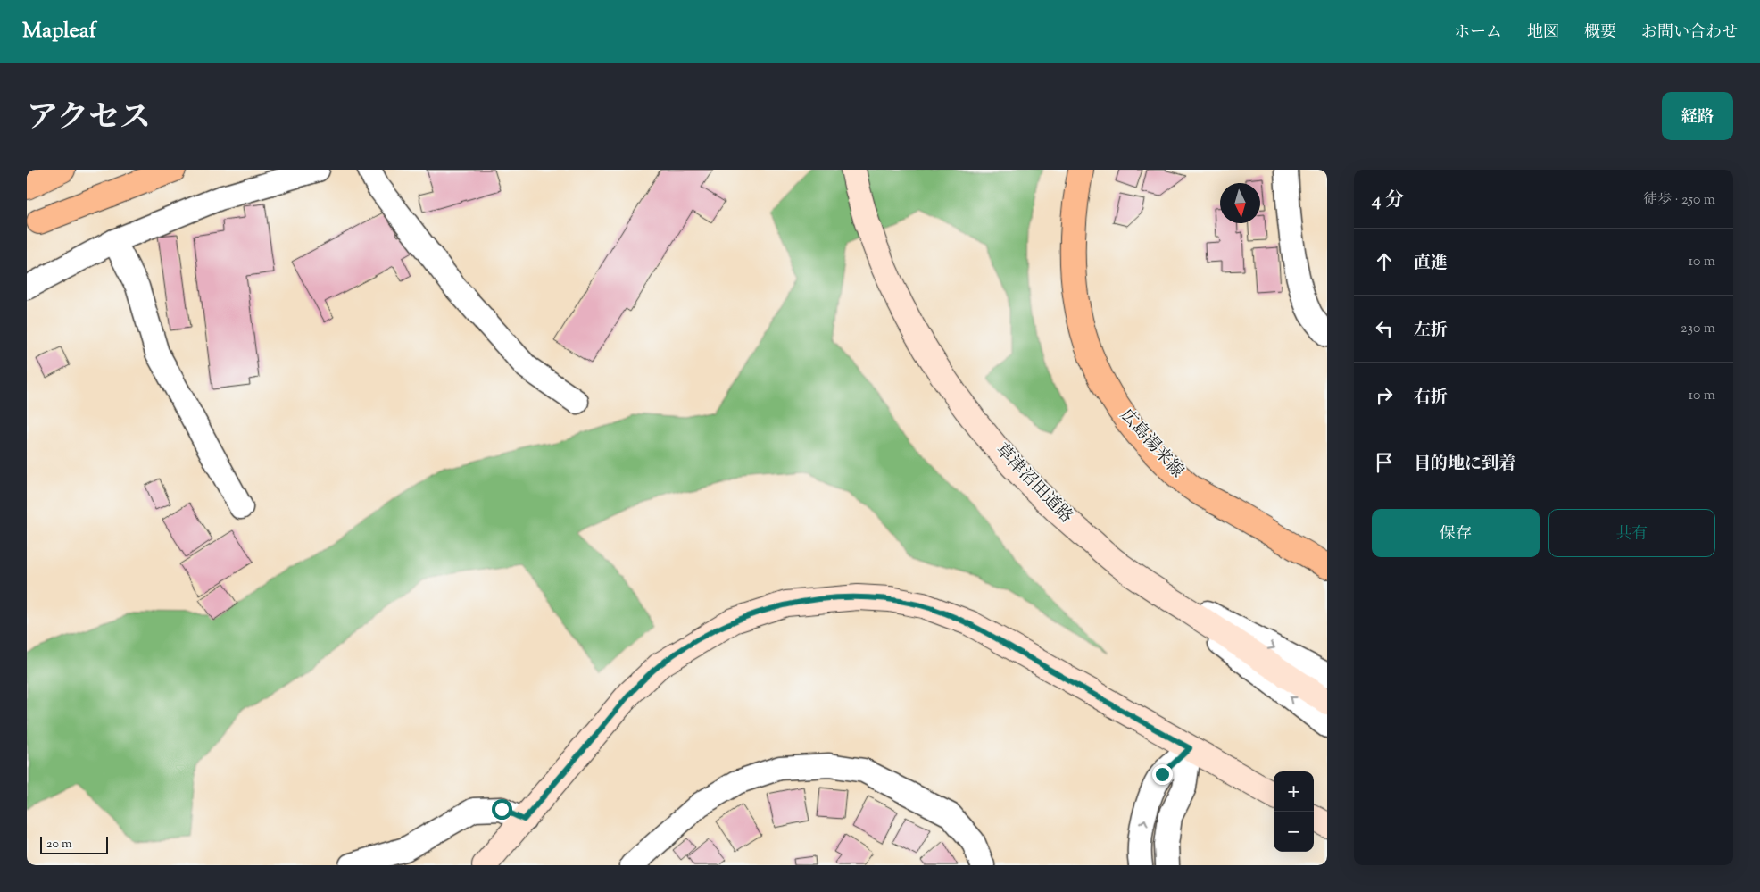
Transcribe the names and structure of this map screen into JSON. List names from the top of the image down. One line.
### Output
{"streets":{"main road":["広島湯来線"],"street":["草津沼田道路"]},"scale_bar":"20 m","north":"bottom","page":{"header":"Mapleaf","nav":["ホーム","地図","概要","お問い合わせ"],"title":"アクセス","buttons":["経路",["保存","共有"]],"heading":["4 分","徒歩 · 250 m"],"list":[["直進","10 m"],["左折","230 m"],["右折","10 m"],"目的地に到着"],"map_buttons":["+","−"],"scale":"20 m"}}
